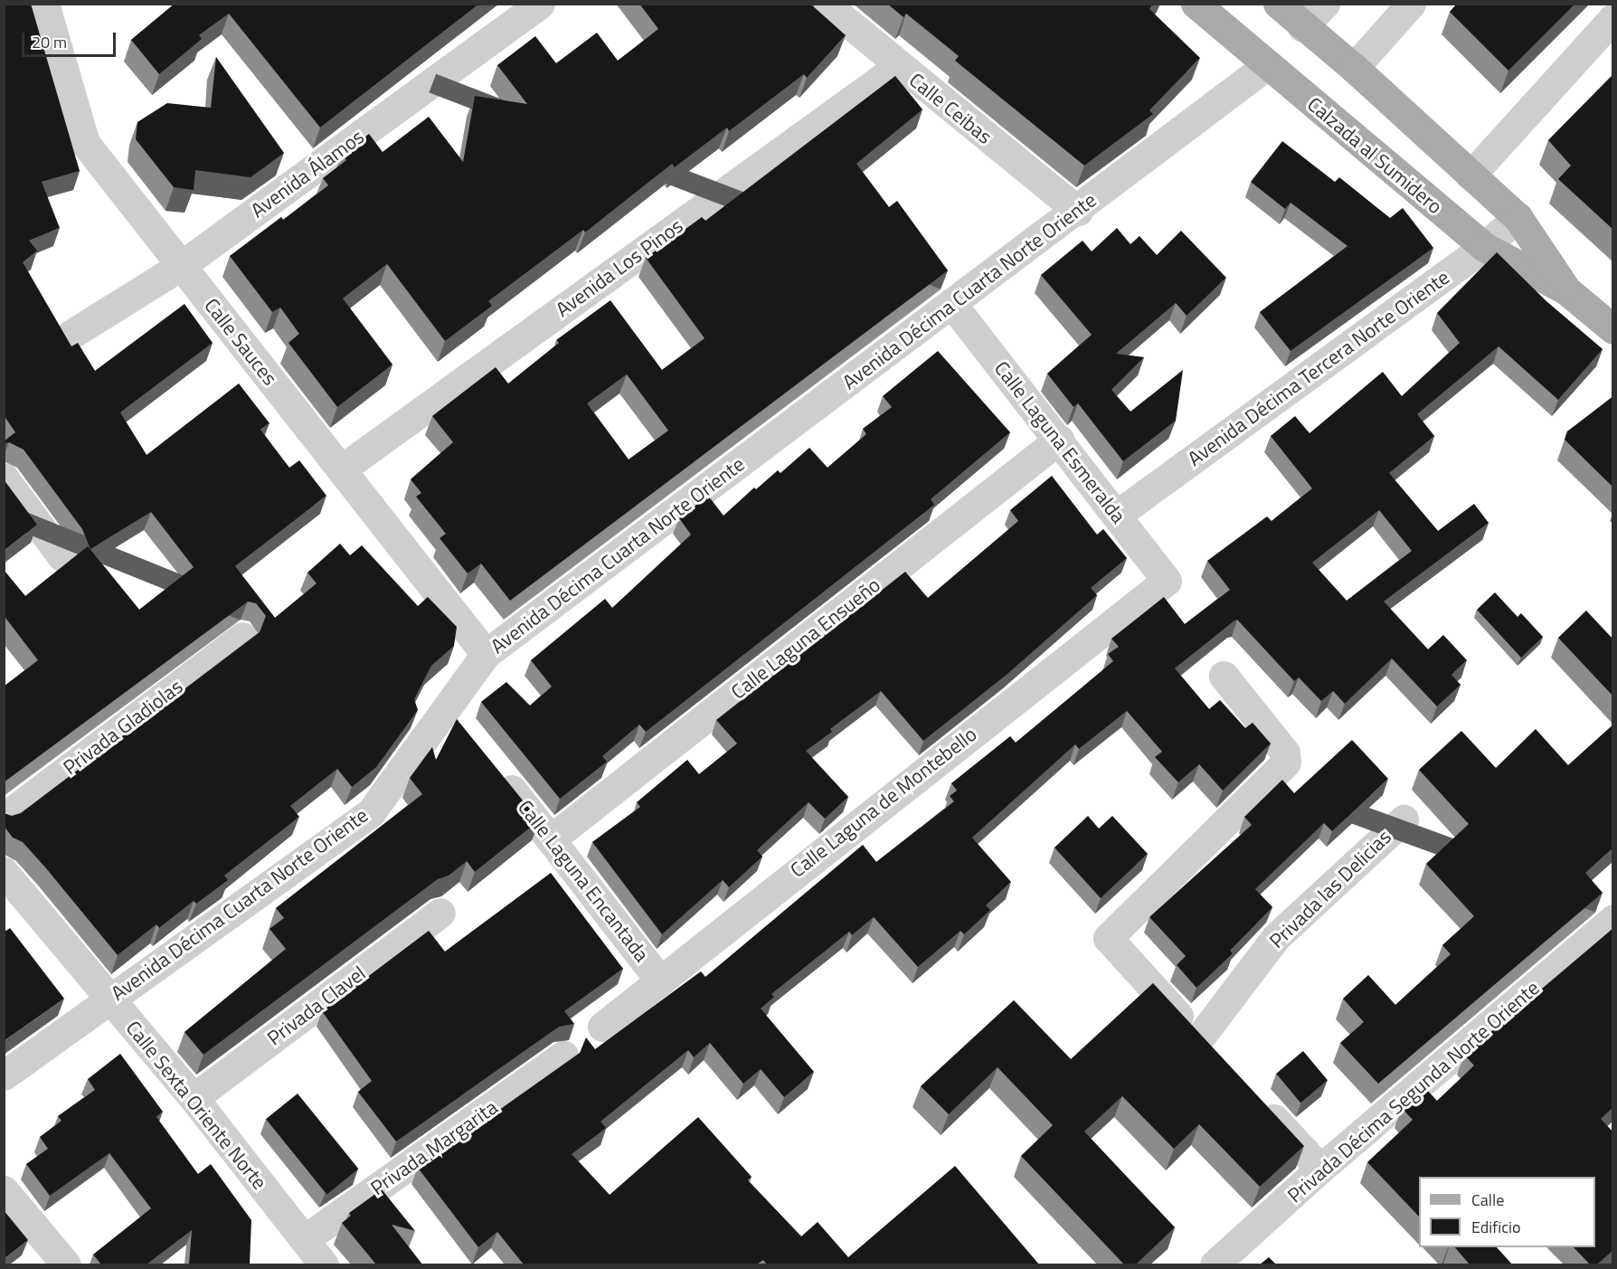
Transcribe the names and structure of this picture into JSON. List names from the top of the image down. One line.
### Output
{"streets":{"main road":["Calzada al Sumidero"],"street":["Calle Ceibas","Avenida Álamos","Avenida Los Pinos","Avenida Décima Cuarta Norte Oriente","Calle Sauces","Avenida Décima Tercera Norte Oriente","Calle Laguna Esmeralda","Calle Laguna Ensueño","Privada Gladiolas","Calle Laguna de Montebello","Calle Laguna Encantada","Privada las Delicias","Privada Clavel","Privada Décima Segunda Norte Oriente","Calle Sexta Oriente Norte","Privada Margarita"]},"crossings":[["Calle Ceibas","Avenida Los Pinos"],["Calle Ceibas","Avenida Décima Cuarta Norte Oriente"],["Calzada al Sumidero","Avenida Décima Cuarta Norte Oriente"],["Calzada al Sumidero","Avenida Décima Tercera Norte Oriente"],["Avenida Álamos","Calle Sauces"],["Avenida Los Pinos","Calle Sauces"],["Avenida Décima Cuarta Norte Oriente","Calle Sauces"],["Avenida Décima Cuarta Norte Oriente","Calle Laguna Esmeralda"],["Avenida Décima Cuarta Norte Oriente","Calle Sexta Oriente Norte"],["Avenida Décima Tercera Norte Oriente","Calle Laguna Esmeralda"],["Calle Laguna Esmeralda","Calle Laguna Ensueño"],["Calle Laguna Esmeralda","Calle Laguna de Montebello"],["Calle Laguna Ensueño","Calle Laguna Encantada"],["Calle Laguna de Montebello","Calle Laguna Encantada"],["Privada Clavel","Calle Sexta Oriente Norte"],["Calle Sexta Oriente Norte","Privada Margarita"]],"legend":["Calle","Edificio"],"scale_bar":"20 m"}
